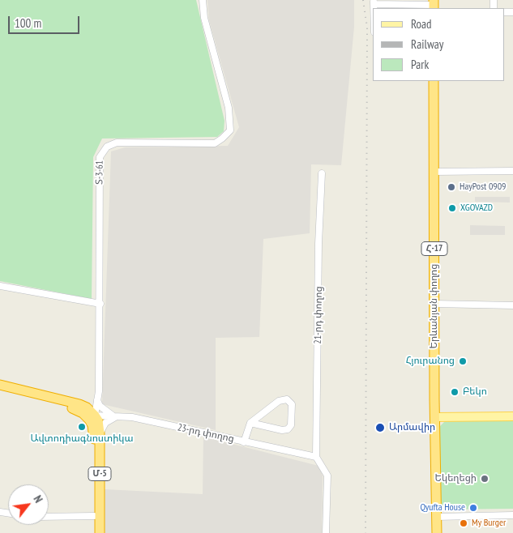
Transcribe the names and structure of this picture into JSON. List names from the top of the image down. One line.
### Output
{"streets":{"highway":["Հ-17","Երևանյան փողոց","Մ-5"],"street":["Տ-3-61","21-րդ փողոց","23-րդ փողոց"]},"crossings":[["Տ-3-61","23-րդ փողոց"],["Տ-3-61","Մ-5"],["21-րդ փողոց","23-րդ փողոց"],["23-րդ փողոց","Մ-5"]],"places":["HayPost 0909","XGOVAZD","Հյուրանոց","Բեկո","Ավտոդիագնոստիկա","Արմավիր","Եկեղեցի","Qyufta House","My Burger"],"legend":["Road","Railway","Park"],"scale_bar":"100 m","north":"top right"}
